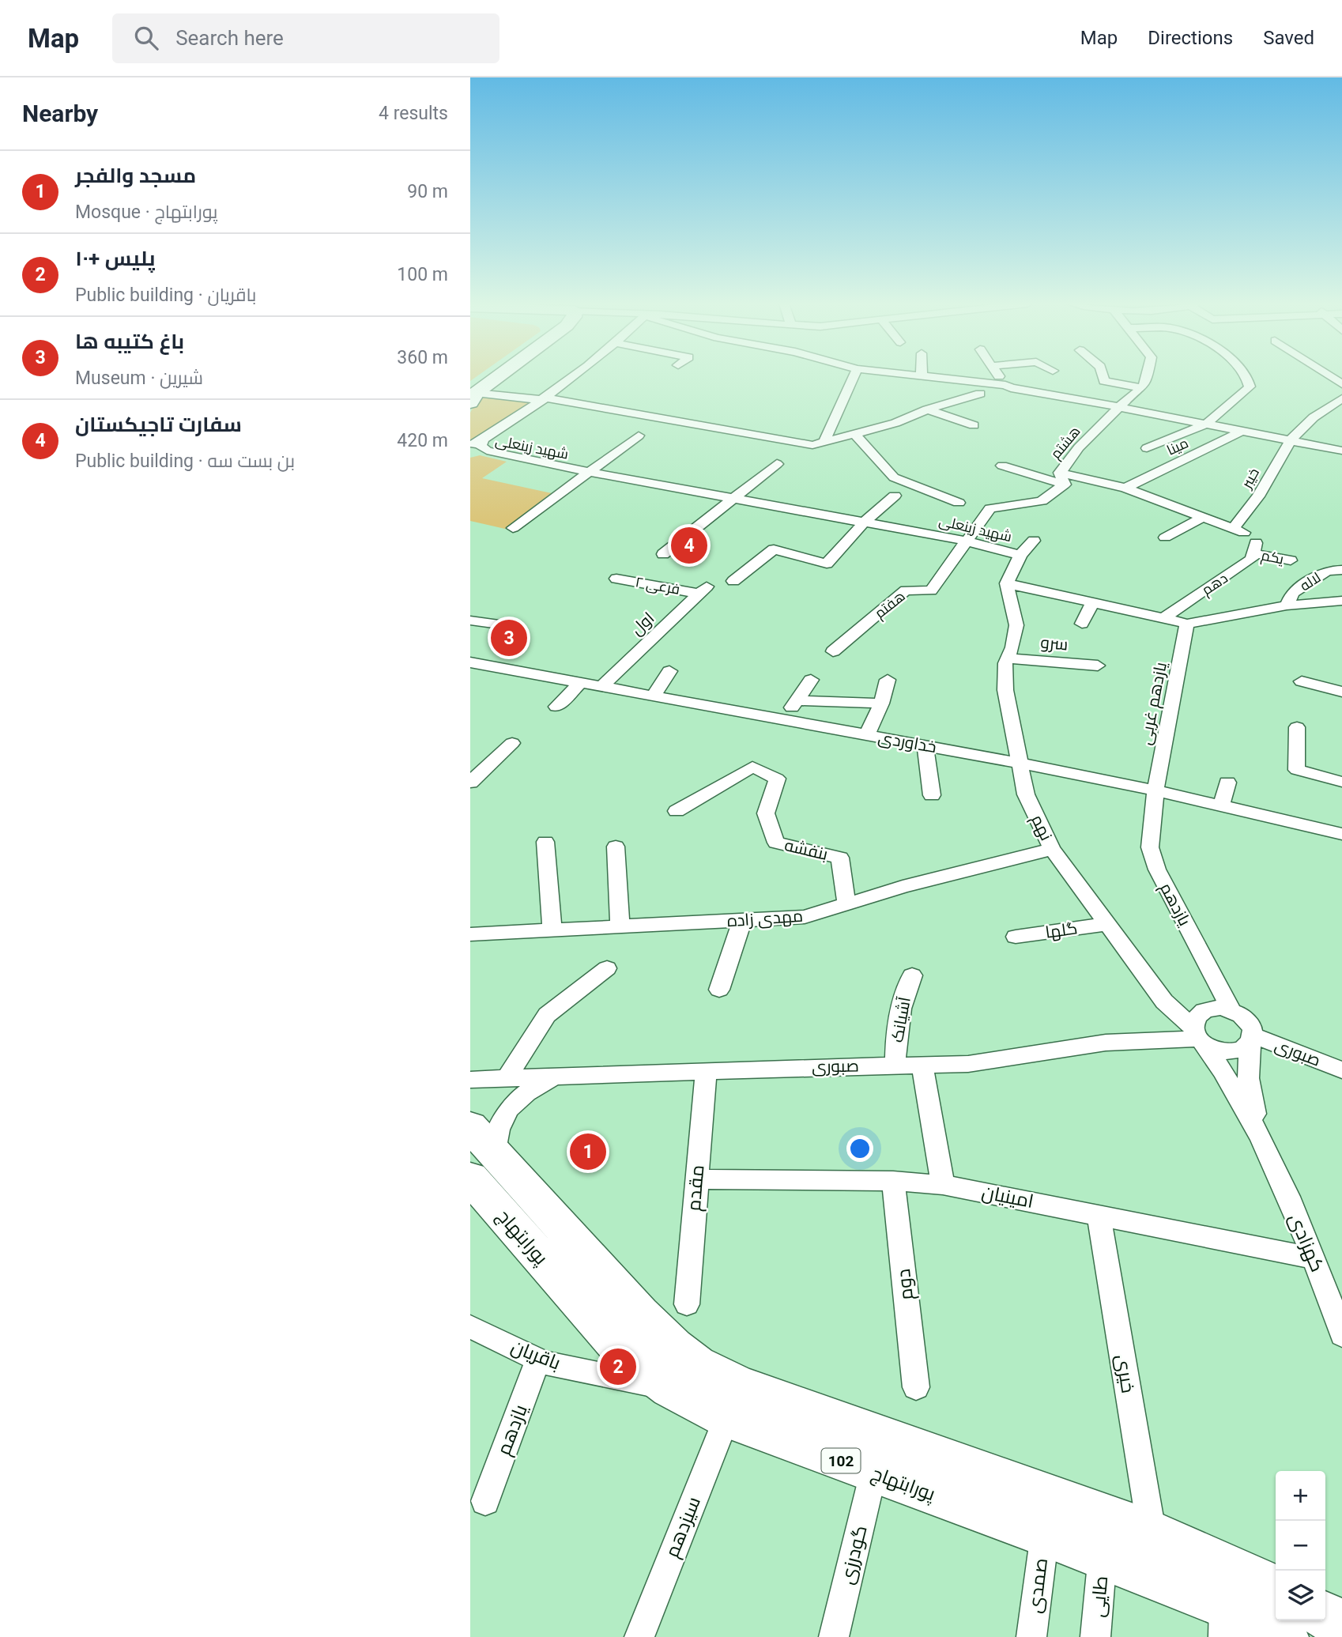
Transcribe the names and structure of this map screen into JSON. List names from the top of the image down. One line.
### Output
{"streets":{"main road":["پورابتهاج","102"],"street":["هشتم","مینا","شهید زینعلی","خیبر","یکم","لاله","دهم","فرعی ۲","هفتم","اول","سرو","یازدهم غربی","خداوردی","نهم","بنفشه","یازدهم","مهدی زاده","گلها","آشیانک","صبوری","مقدم","امینیان","کهزادی","دوم","باقریان","خیری","سیزدهم","گودرزی","صمدی","طایی"]},"crossings":[["هشتم","شهید زینعلی"],["هشتم","هفتم"],["شهید زینعلی","هفتم"],["شهید زینعلی","نهم"],["یکم","دهم"],["فرعی ۲","اول"],["اول","خداوردی"],["سرو","نهم"],["یازدهم غربی","خداوردی"],["یازدهم غربی","یازدهم"],["خداوردی","نهم"],["خداوردی","یازدهم"],["نهم","یازدهم"],["نهم","مهدی زاده"],["نهم","گلها"],["نهم","صبوری"],["نهم","کهزادی"],["بنفشه","مهدی زاده"],["یازدهم","صبوری"],["یازدهم","کهزادی"],["یازدهم","باقریان"],["آشیانک","صبوری"],["صبوری","مقدم"],["صبوری","کهزادی"],["مقدم","امینیان"],["امینیان","کهزادی"],["امینیان","دوم"],["امینیان","خیری"],["پورابتهاج","باقریان"],["پورابتهاج","خیری"],["پورابتهاج","سیزدهم"],["پورابتهاج","گودرزی"],["پورابتهاج","صمدی"],["پورابتهاج","طایی"]],"page":{"header":"Map","search":"Search here","nav":["Map","Directions","Saved"],"heading":["Nearby","4 results"],"list":[{"mark":"1","name":"مسجد والفجر","note":"Mosque · پورابتهاج","value":"90 m"},{"mark":"2","name":"پلیس +۱۰","note":"Public building · باقریان","value":"100 m"},{"mark":"3","name":"باغ کتیبه ها","note":"Museum · شیرین","value":"360 m"},{"mark":"4","name":"سفارت تاجیکستان","note":"Public building · بن بست سه","value":"420 m"}],"pins":["4","3","1","2"],"map_buttons":["+","−"]}}
